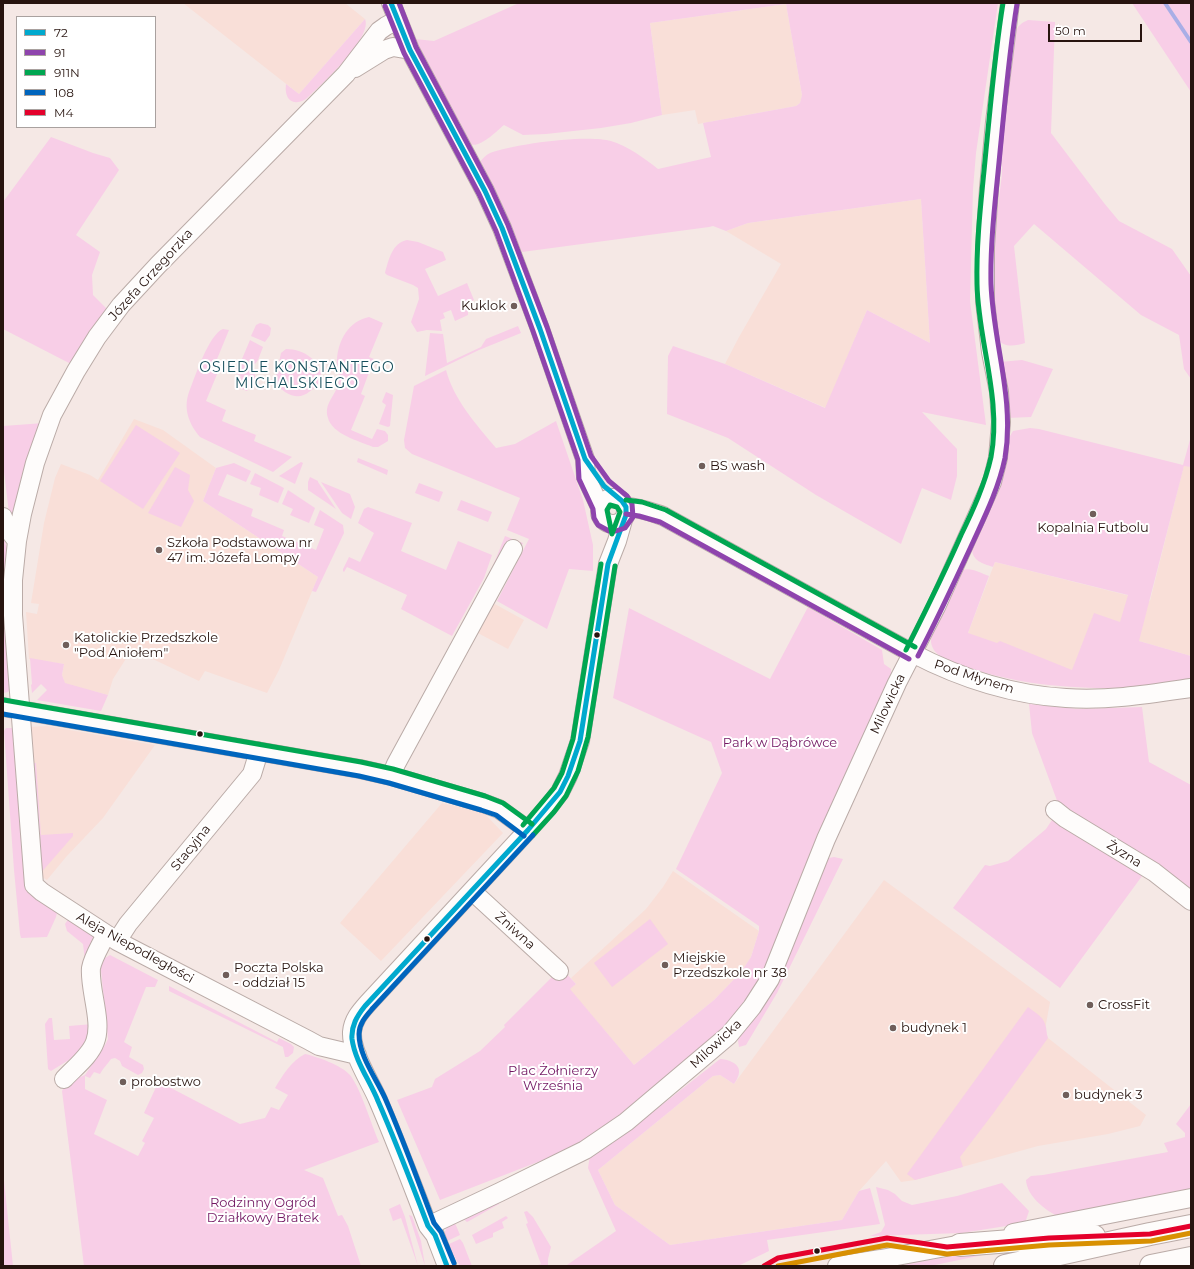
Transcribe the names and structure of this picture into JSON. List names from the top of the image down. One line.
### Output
{"streets":{"street":["Józefa Grzegorzka","Pod Młynem","Milowicka","Stacyjna","Żyzna","Żniwna","Aleja Niepodległości"]},"crossings":[["Józefa Grzegorzka","Aleja Niepodległości"],["Pod Młynem","Milowicka"],["Stacyjna","Aleja Niepodległości"]],"districts":["OSIEDLE KONSTANTEGO MICHALSKIEGO"],"parks":["Park w Dąbrówce","Plac Żołnierzy Września","Rodzinny Ogród Działkowy Bratek"],"places":["Kuklok","BS wash","Kopalnia Futbolu","Szkoła Podstawowa nr 47 im. Józefa Lompy","Katolickie Przedszkole \"Pod Aniołem\"","Miejskie Przedszkole nr 38","Poczta Polska - oddział 15","CrossFit","budynek 1","probostwo","budynek 3"],"lines":["transit line 72","transit line 91","transit line 911N","transit line 108","transit line M4"],"legend":["72","91","911N","108","M4"],"scale_bar":"50 m"}
